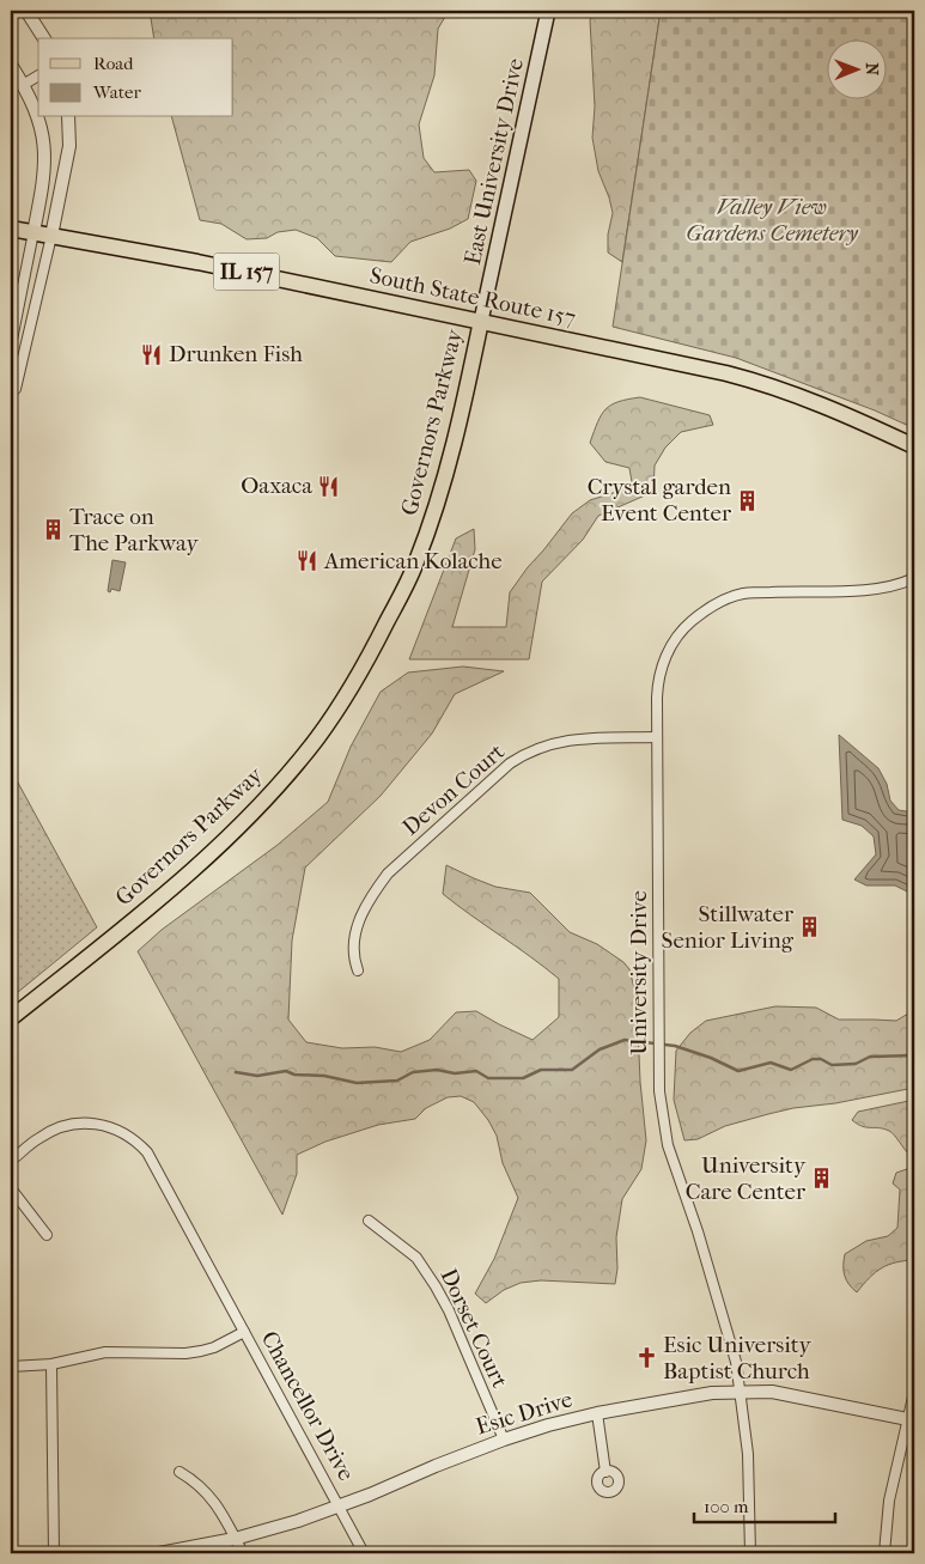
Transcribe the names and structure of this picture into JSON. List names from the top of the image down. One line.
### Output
{"streets":{"main road":["East University Drive","IL 157","South State Route 157","Governors Parkway"],"street":["Devon Court","University Drive","Dorset Court","Chancellor Drive","Esic Drive"]},"crossings":[["East University Drive","South State Route 157"],["East University Drive","Governors Parkway"],["South State Route 157","Governors Parkway"],["Devon Court","University Drive"],["University Drive","Esic Drive"],["Dorset Court","Esic Drive"],["Chancellor Drive","Esic Drive"]],"parks":["Valley View Gardens Cemetery"],"places":{"restaurant":["Drunken Fish","Oaxaca","American Kolache"],"building":["Crystal garden Event Center","Trace on The Parkway","Stillwater Senior Living","University Care Center"],"church":["Esic University Baptist Church"]},"legend":["Road","Water"],"scale_bar":"100 m","north":"right"}
